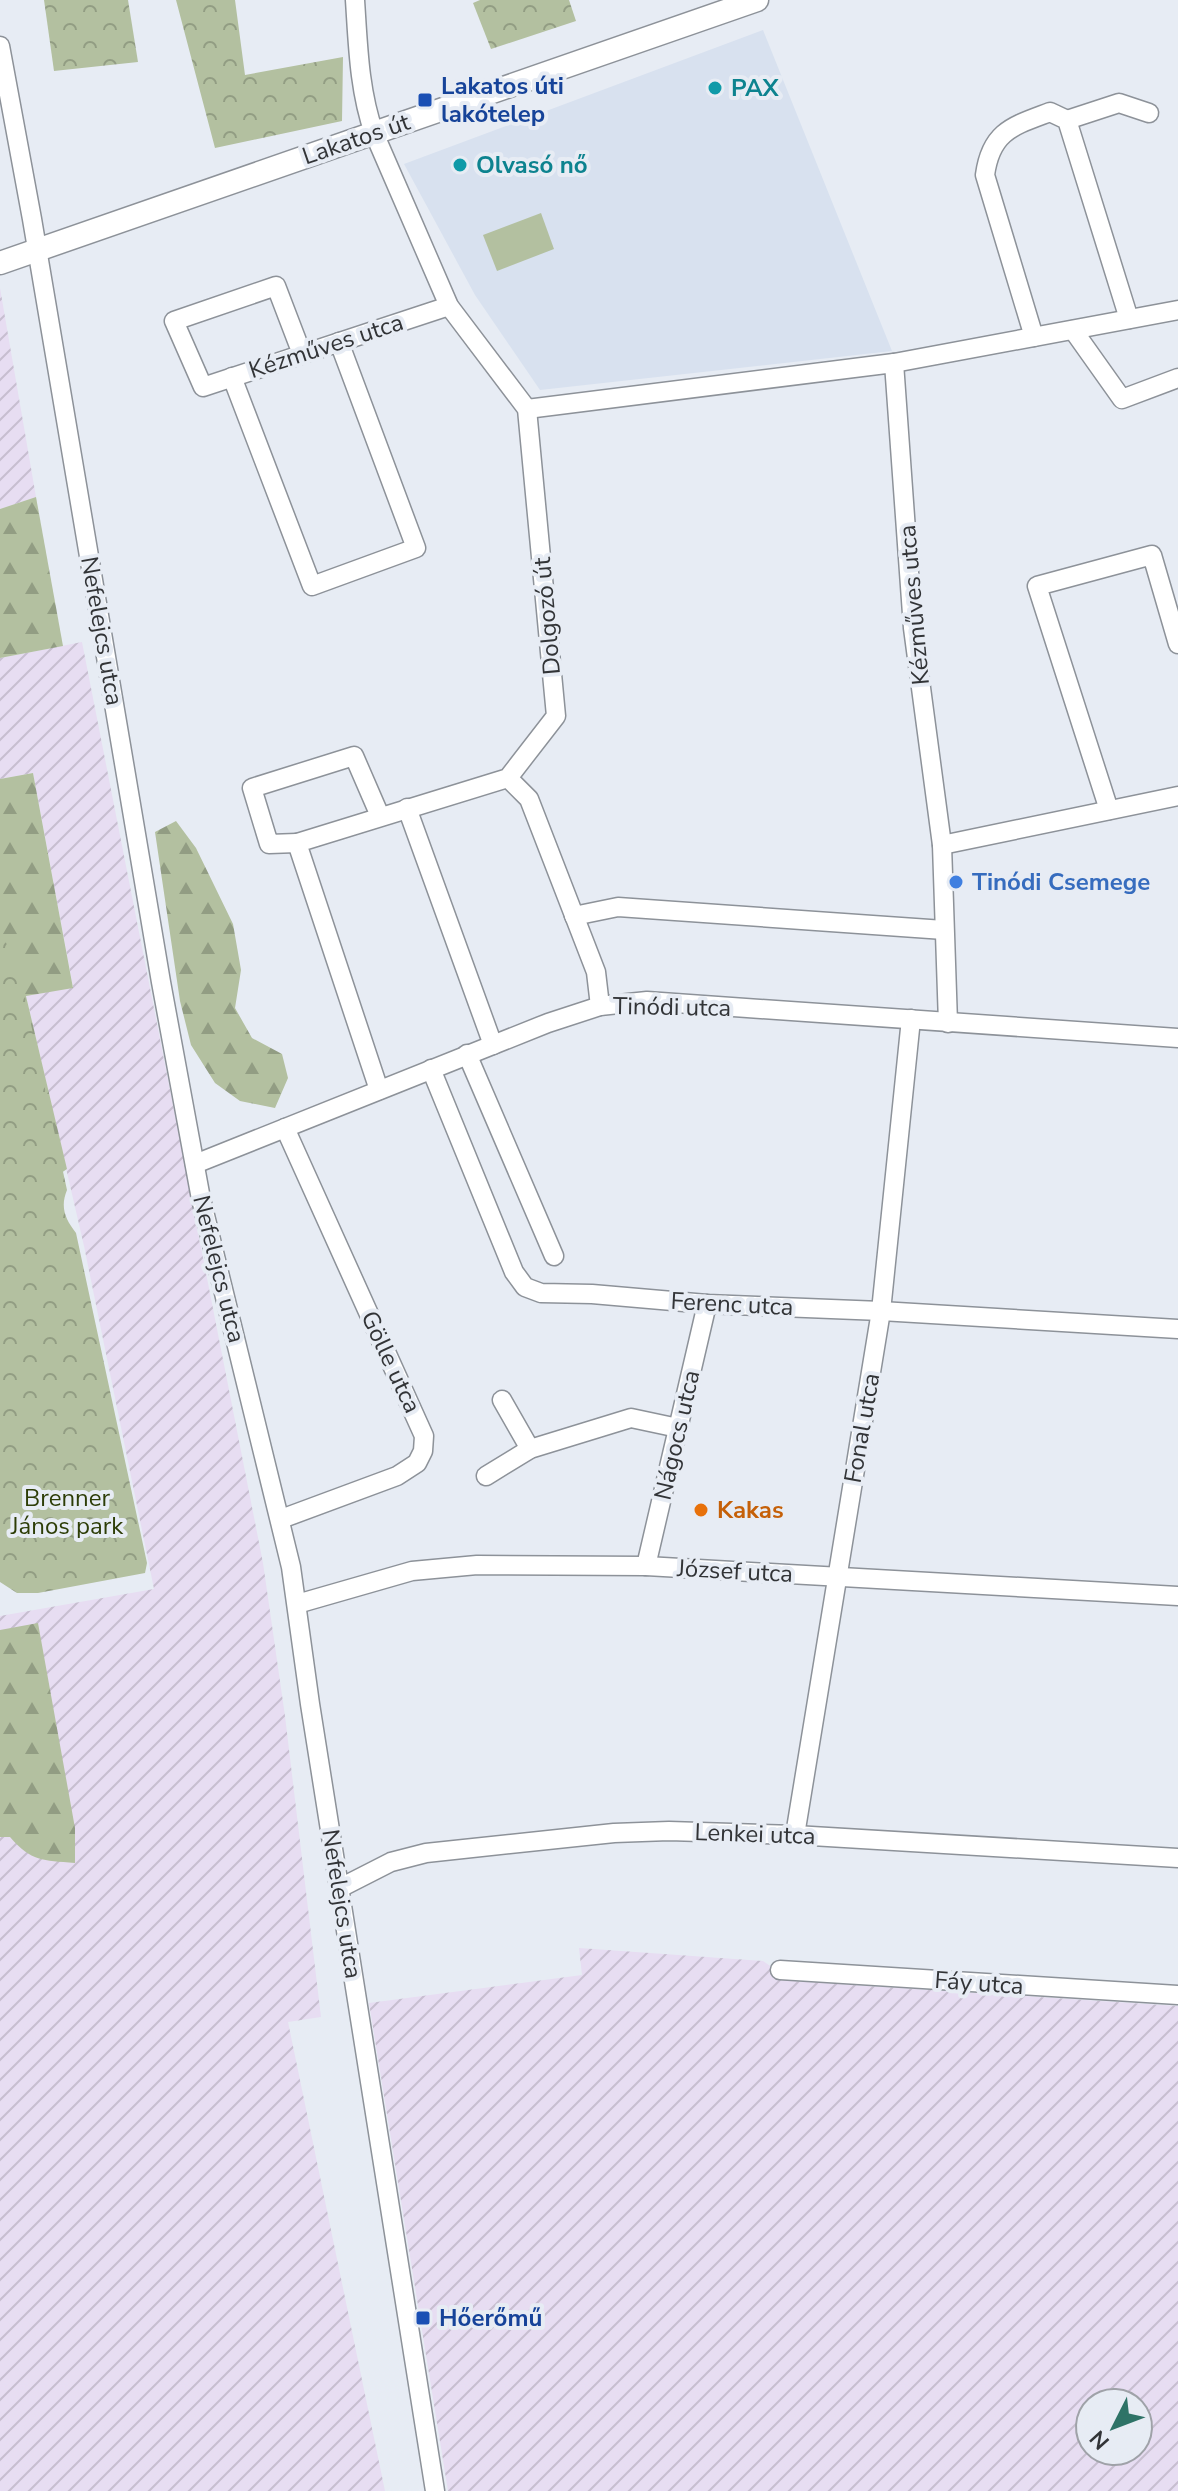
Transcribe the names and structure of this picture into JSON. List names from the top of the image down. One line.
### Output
{"streets":{"street":["Lakatos út","Kézműves utca","Dolgozó út","Nefelejcs utca","Tinódi utca","Ferenc utca","Gölle utca","Fonal utca","Nágocs utca","József utca","Lenkei utca","Fáy utca"]},"crossings":[["Lakatos út","Nefelejcs utca"],["Kézműves utca","Tinódi utca"],["Nefelejcs utca","Tinódi utca"],["Nefelejcs utca","Gölle utca"],["Nefelejcs utca","József utca"],["Nefelejcs utca","Lenkei utca"],["Tinódi utca","Ferenc utca"],["Tinódi utca","Gölle utca"],["Tinódi utca","Fonal utca"],["Ferenc utca","Fonal utca"],["Ferenc utca","Nágocs utca"],["Fonal utca","József utca"],["Fonal utca","Lenkei utca"],["Nágocs utca","József utca"]],"parks":["Brenner János park"],"places":{"other":["PAX","Olvasó nő","Tinódi Csemege","Kakas"],"transit":["Lakatos úti lakótelep","Hőerőmű"]},"north":"bottom left"}
